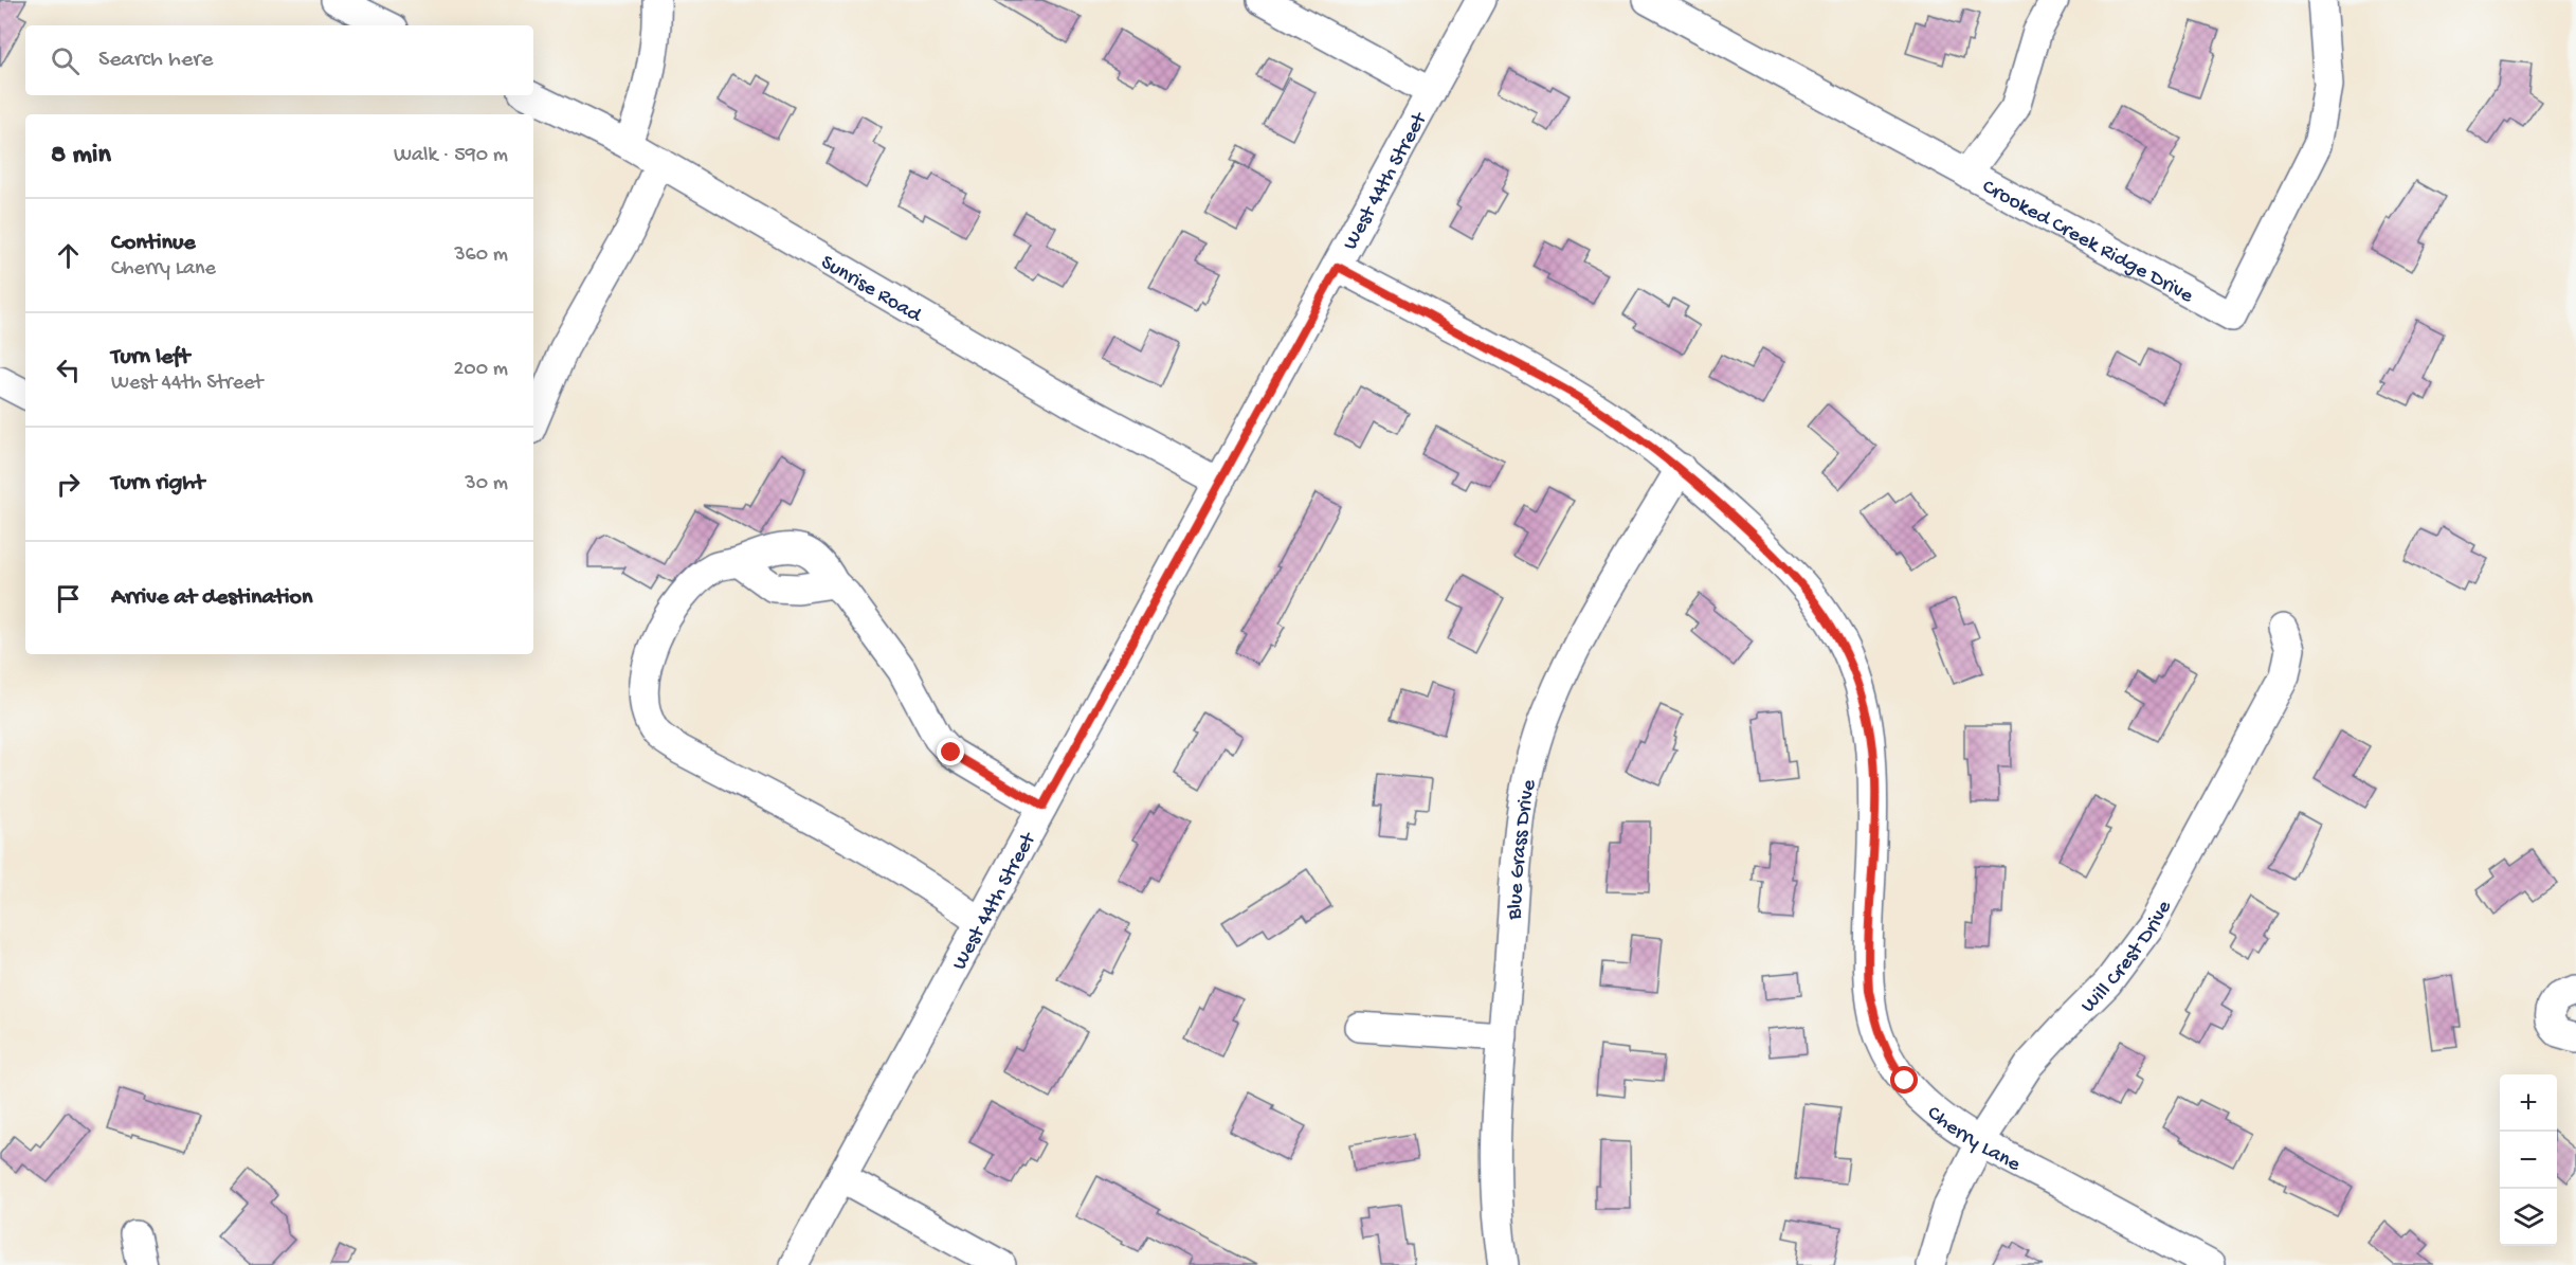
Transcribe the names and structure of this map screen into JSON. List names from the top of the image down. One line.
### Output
{"streets":{"street":["West 44th Street","Crooked Creek Ridge Drive","Sunrise Road","Blue Grass Drive","Will Crest Drive","Cherry Lane"]},"crossings":[["West 44th Street","Sunrise Road"],["West 44th Street","Cherry Lane"],["Blue Grass Drive","Cherry Lane"],["Will Crest Drive","Cherry Lane"]],"page":{"search":"Search here","heading":["8 min","Walk · 590 m"],"list":[["Continue","Cherry Lane","360 m"],["Turn left","West 44th Street","200 m"],["Turn right","30 m"],"Arrive at destination"],"map_buttons":["+","−"]}}
